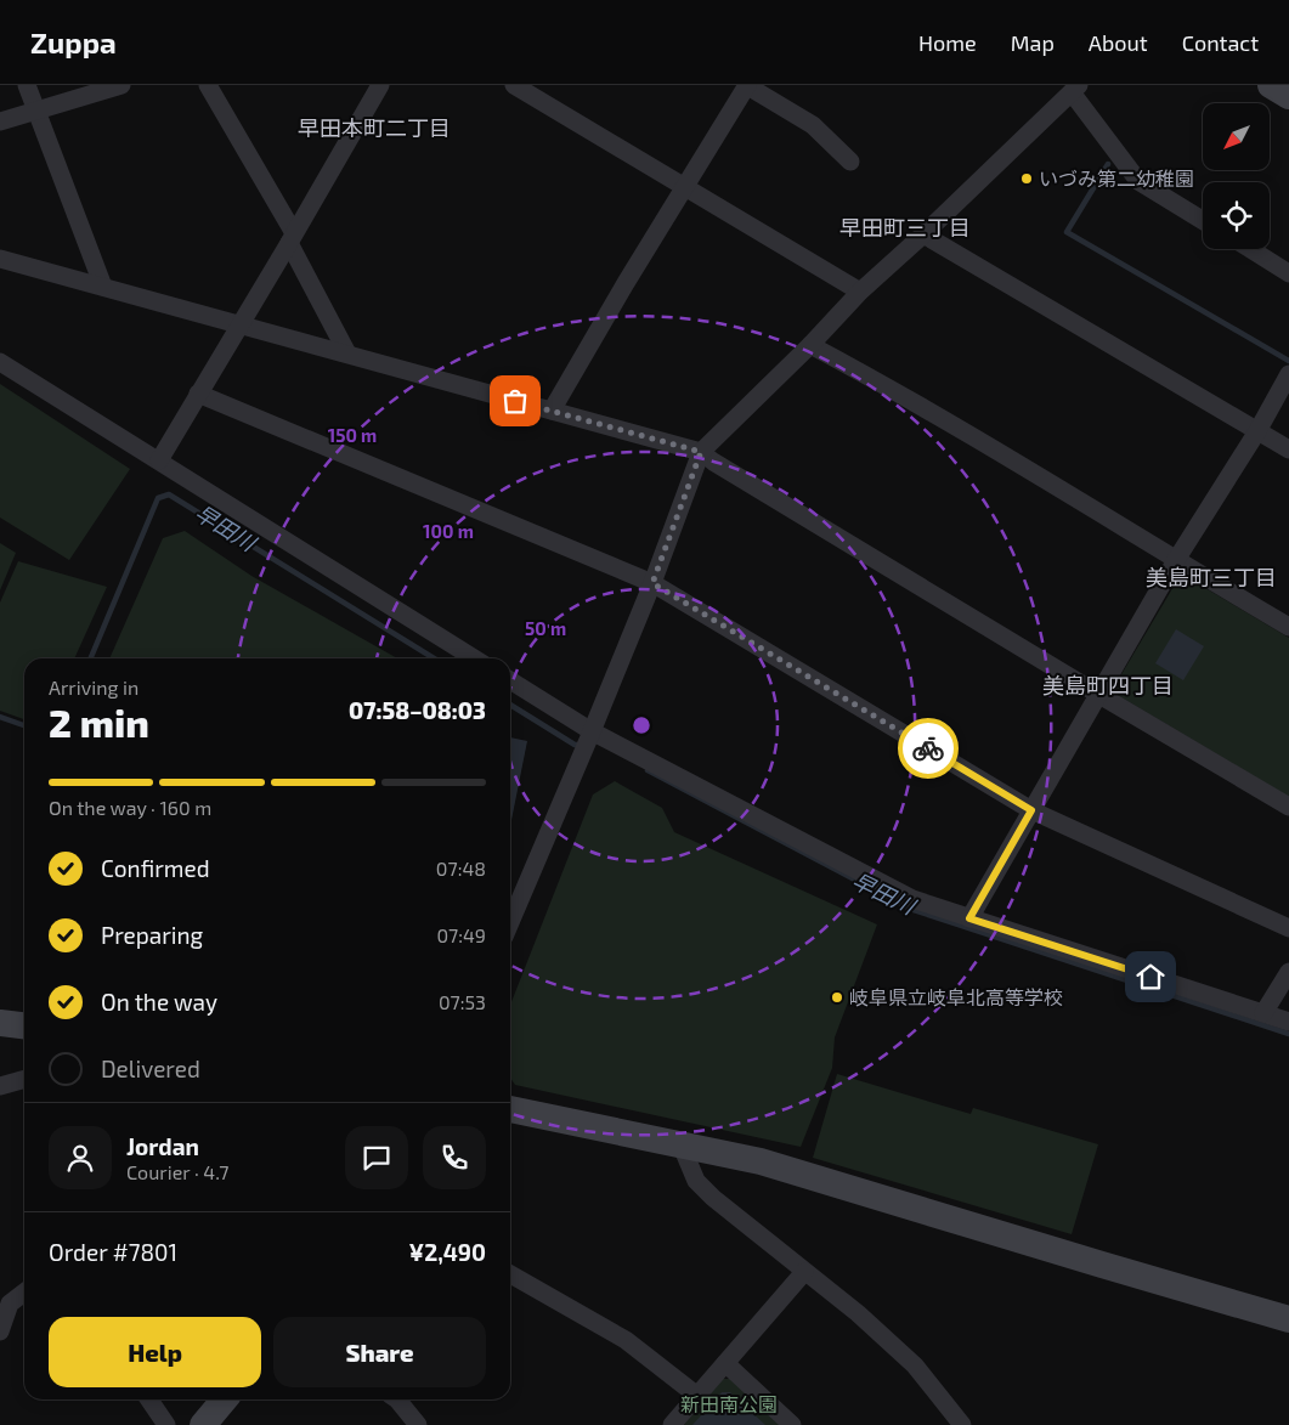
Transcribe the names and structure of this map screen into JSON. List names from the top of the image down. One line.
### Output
{"districts":["早田本町二丁目","早田町三丁目","美島町三丁目","美島町四丁目"],"water":["早田川"],"parks":["新田南公園"],"places":["いづみ第二幼稚園","岐阜県立岐阜北高等学校"],"north":"bottom left","page":{"header":"Zuppa","nav":["Home","Map","About","Contact"],"heading":["2 min","Arriving in","07:58–08:03"],"panel":["Jordan","Courier · 4.7","Order #7801","¥2,490"],"bar":"On the way · 160 m","list":[["Confirmed","07:48"],["Preparing","07:49"],["On the way","07:53"],"Delivered"],"buttons":["Help","Share"]},"rings":["150 m","100 m","50 m"]}
